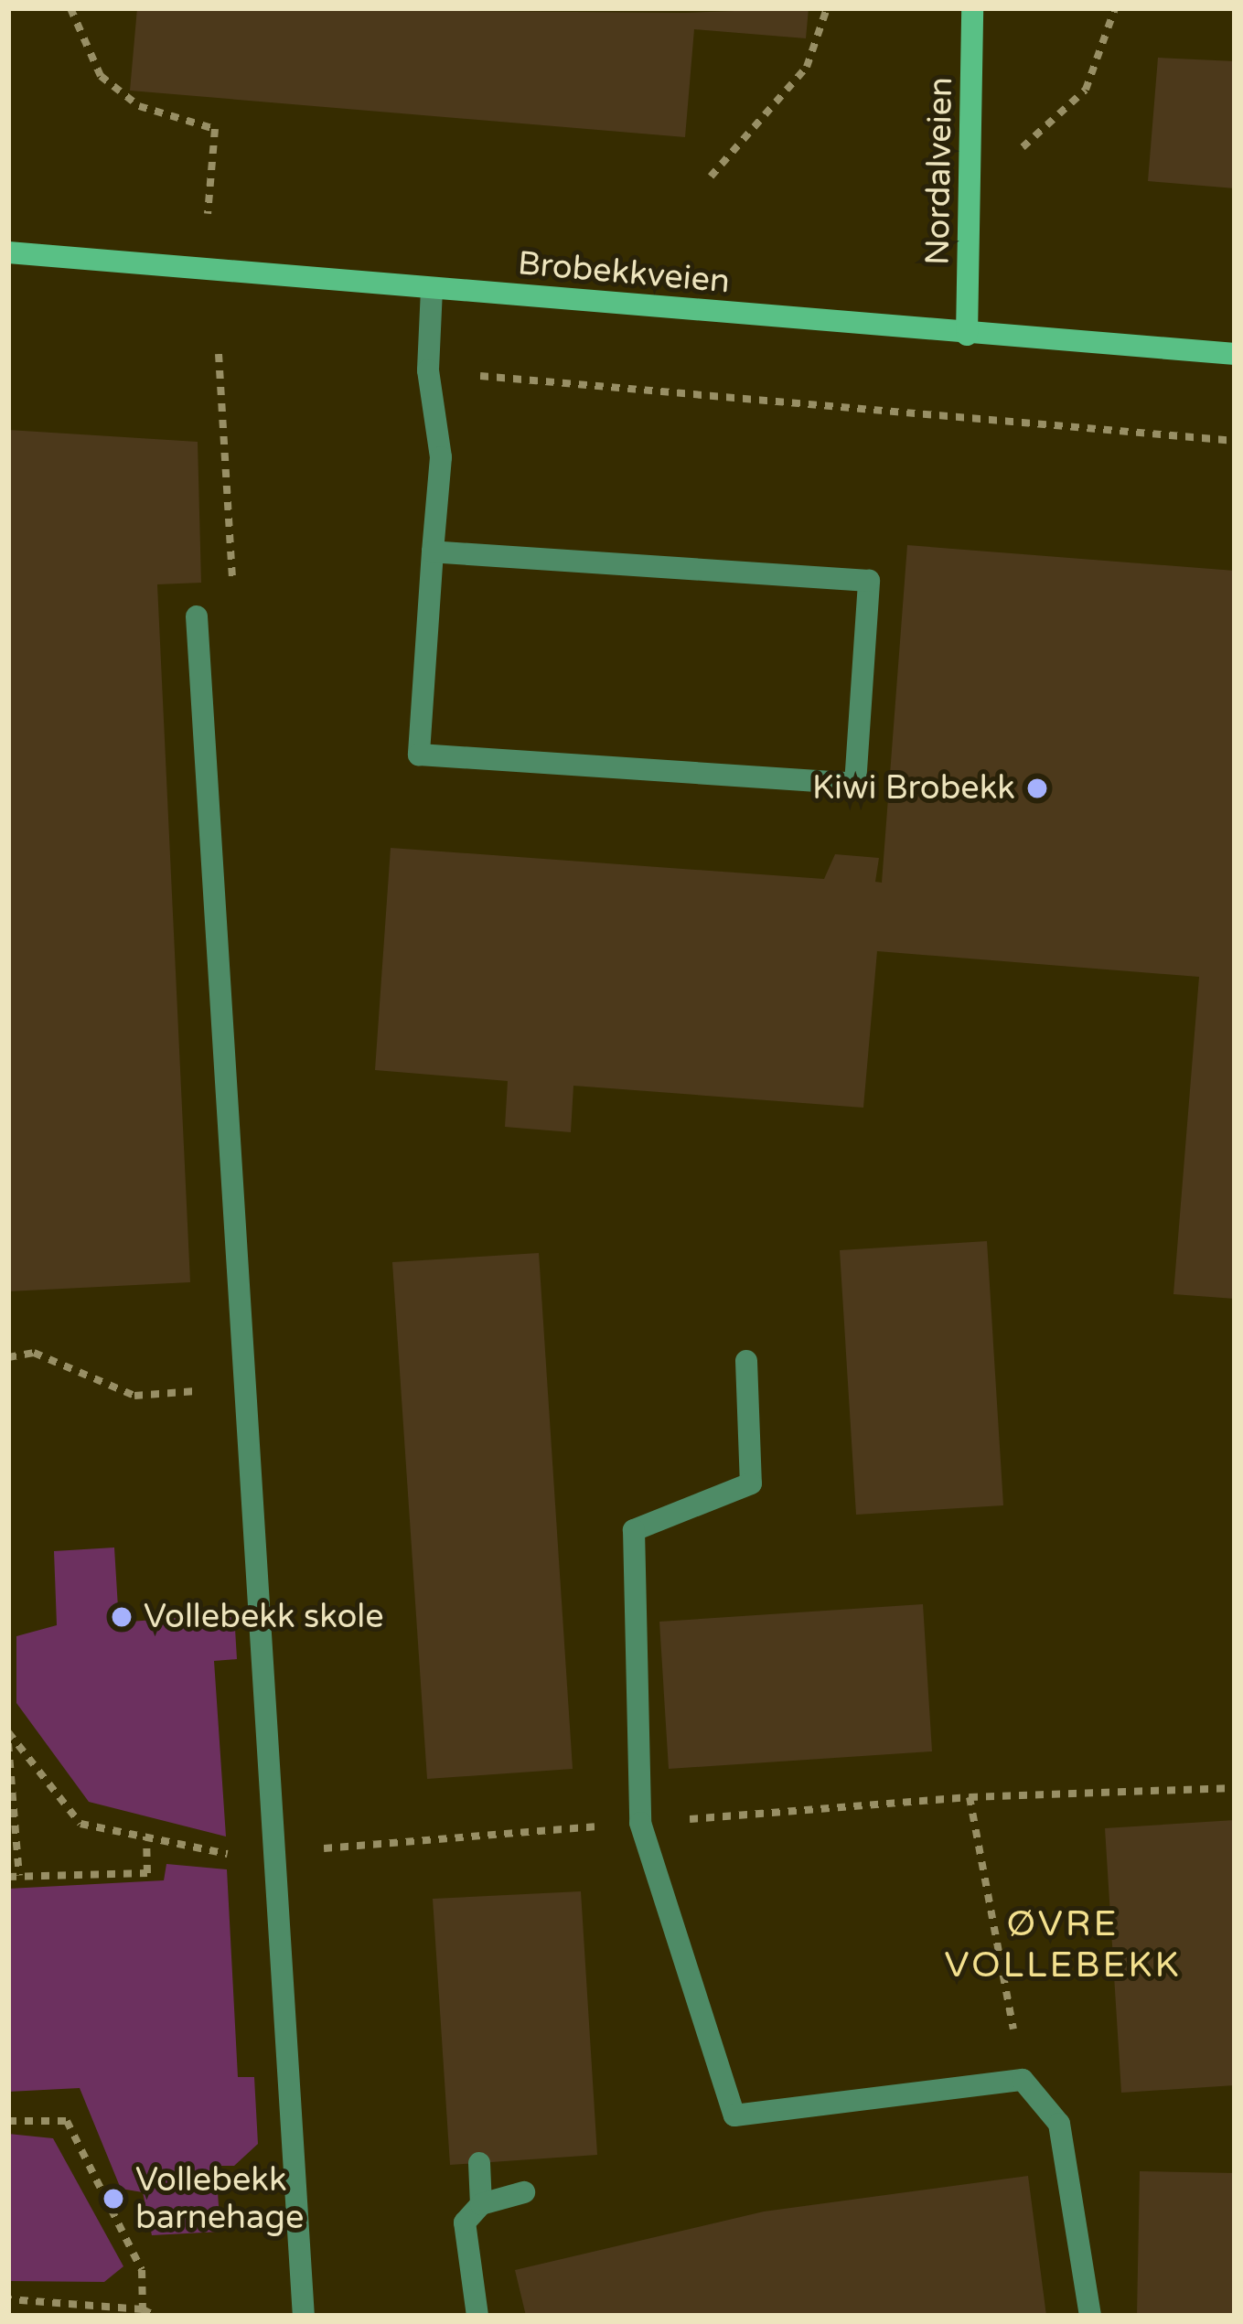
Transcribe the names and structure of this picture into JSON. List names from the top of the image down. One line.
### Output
{"streets":{"street":["Nordalveien","Brobekkveien"]},"crossings":[["Nordalveien","Brobekkveien"]],"districts":["ØVRE VOLLEBEKK"],"places":["Kiwi Brobekk","Vollebekk skole","Vollebekk barnehage"]}
